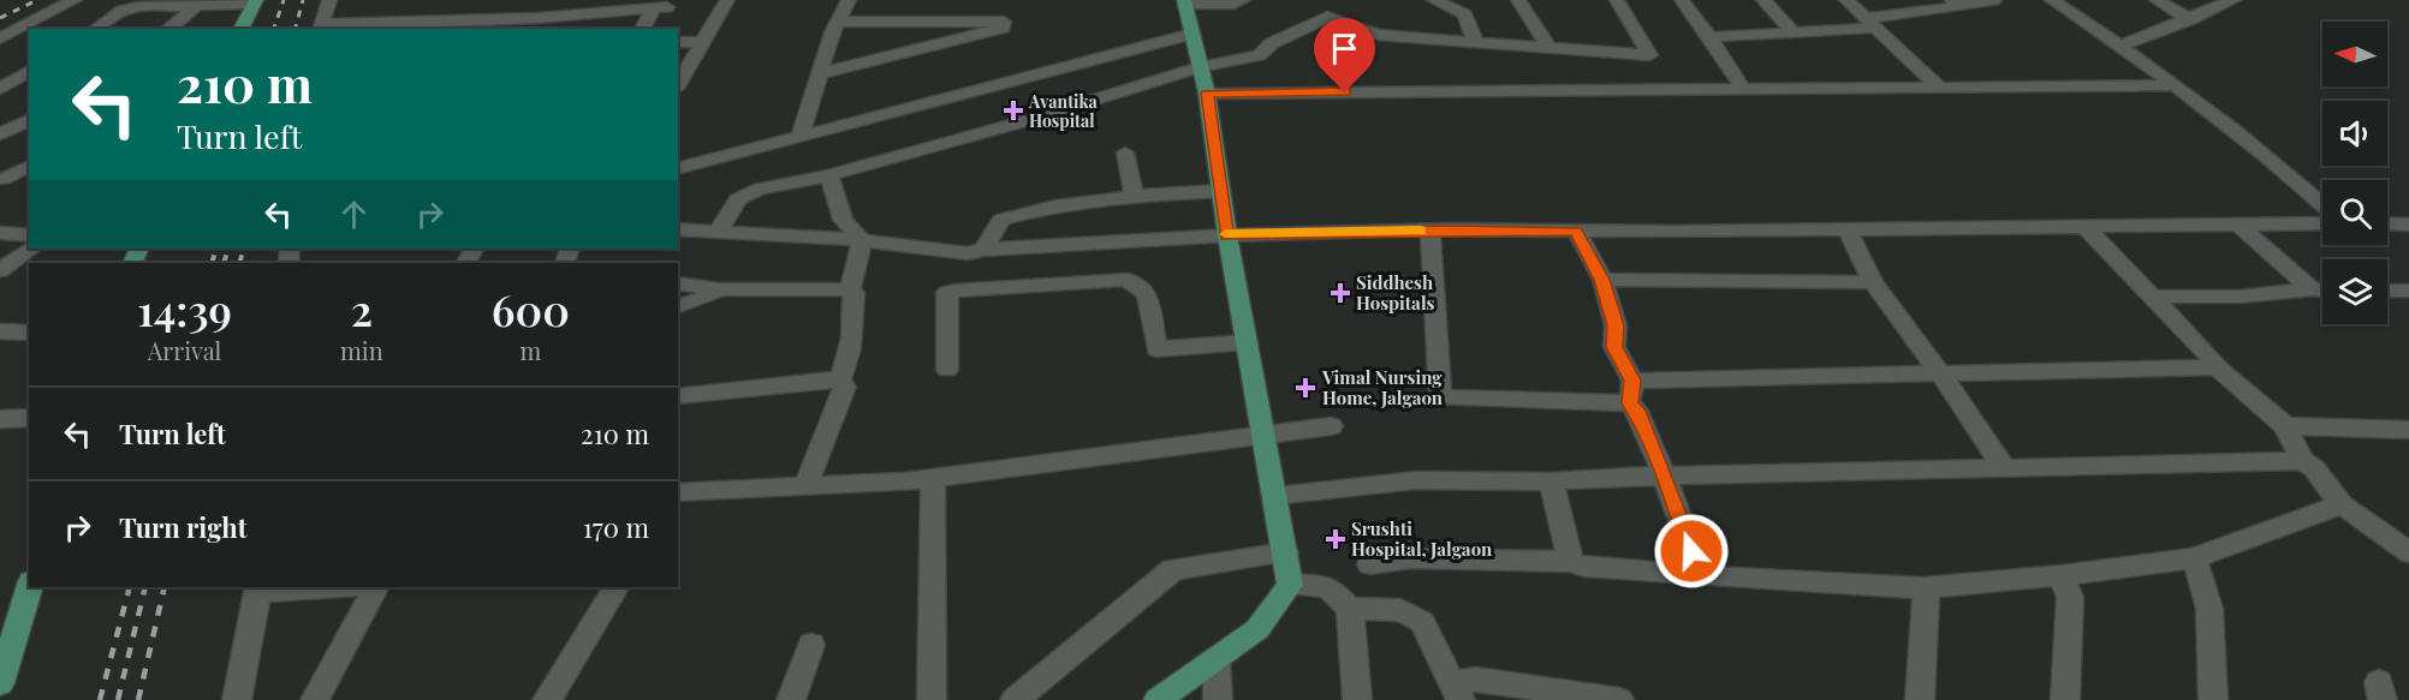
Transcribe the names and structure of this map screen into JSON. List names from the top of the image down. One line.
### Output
{"places":{"health":["Avantika Hospital","Siddhesh Hospitals","Vimal Nursing Home, Jalgaon","Srushti Hospital, Jalgaon"]},"north":"left","page":{"turn":["210 m","Turn left"],"eta":["14:39","Arrival","2","min","600","m"],"list":[{"name":"Turn left","value":"210 m"},{"name":"Turn right","value":"170 m"}]}}
